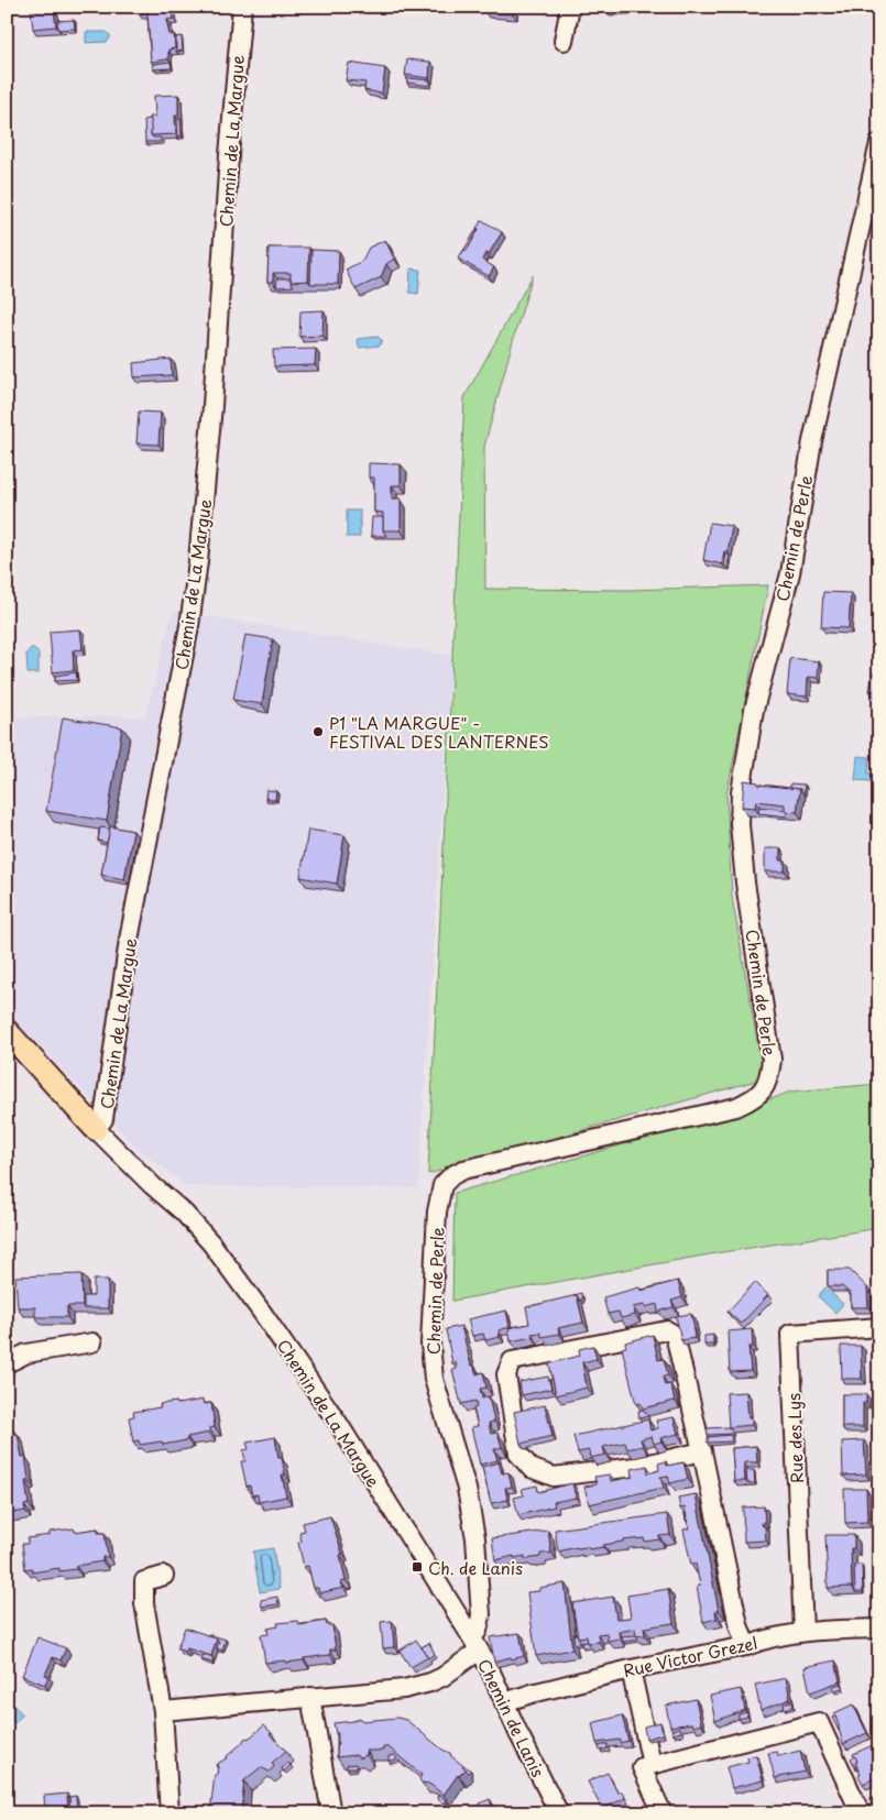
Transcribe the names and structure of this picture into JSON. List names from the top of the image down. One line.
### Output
{"streets":{"street":["Chemin de La Margue","Chemin de Perle","Rue des Lys","Rue Victor Grezel","Chemin de Lanis"]},"crossings":[["Chemin de La Margue","Chemin de Perle"],["Chemin de La Margue","Chemin de Lanis"],["Chemin de Perle","Chemin de Lanis"],["Rue des Lys","Rue Victor Grezel"],["Rue Victor Grezel","Chemin de Lanis"]],"places":{"other":["P1 \"LA MARGUE\" - FESTIVAL DES LANTERNES"],"transit":["Ch. de Lanis"]}}
